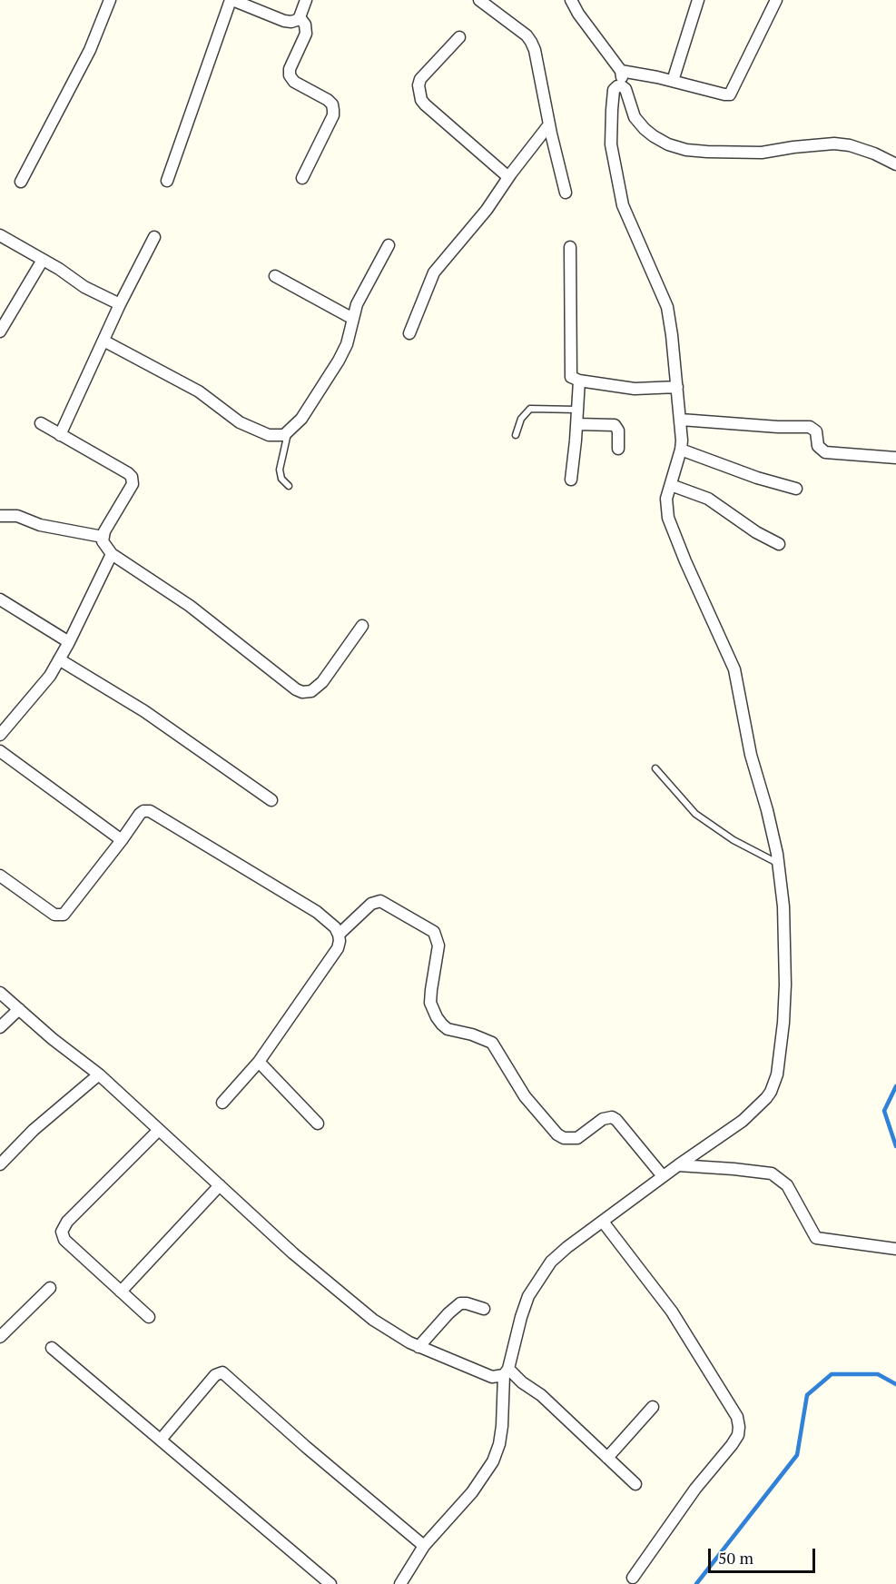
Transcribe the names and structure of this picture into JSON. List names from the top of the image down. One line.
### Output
{"scale_bar":"50 m"}
